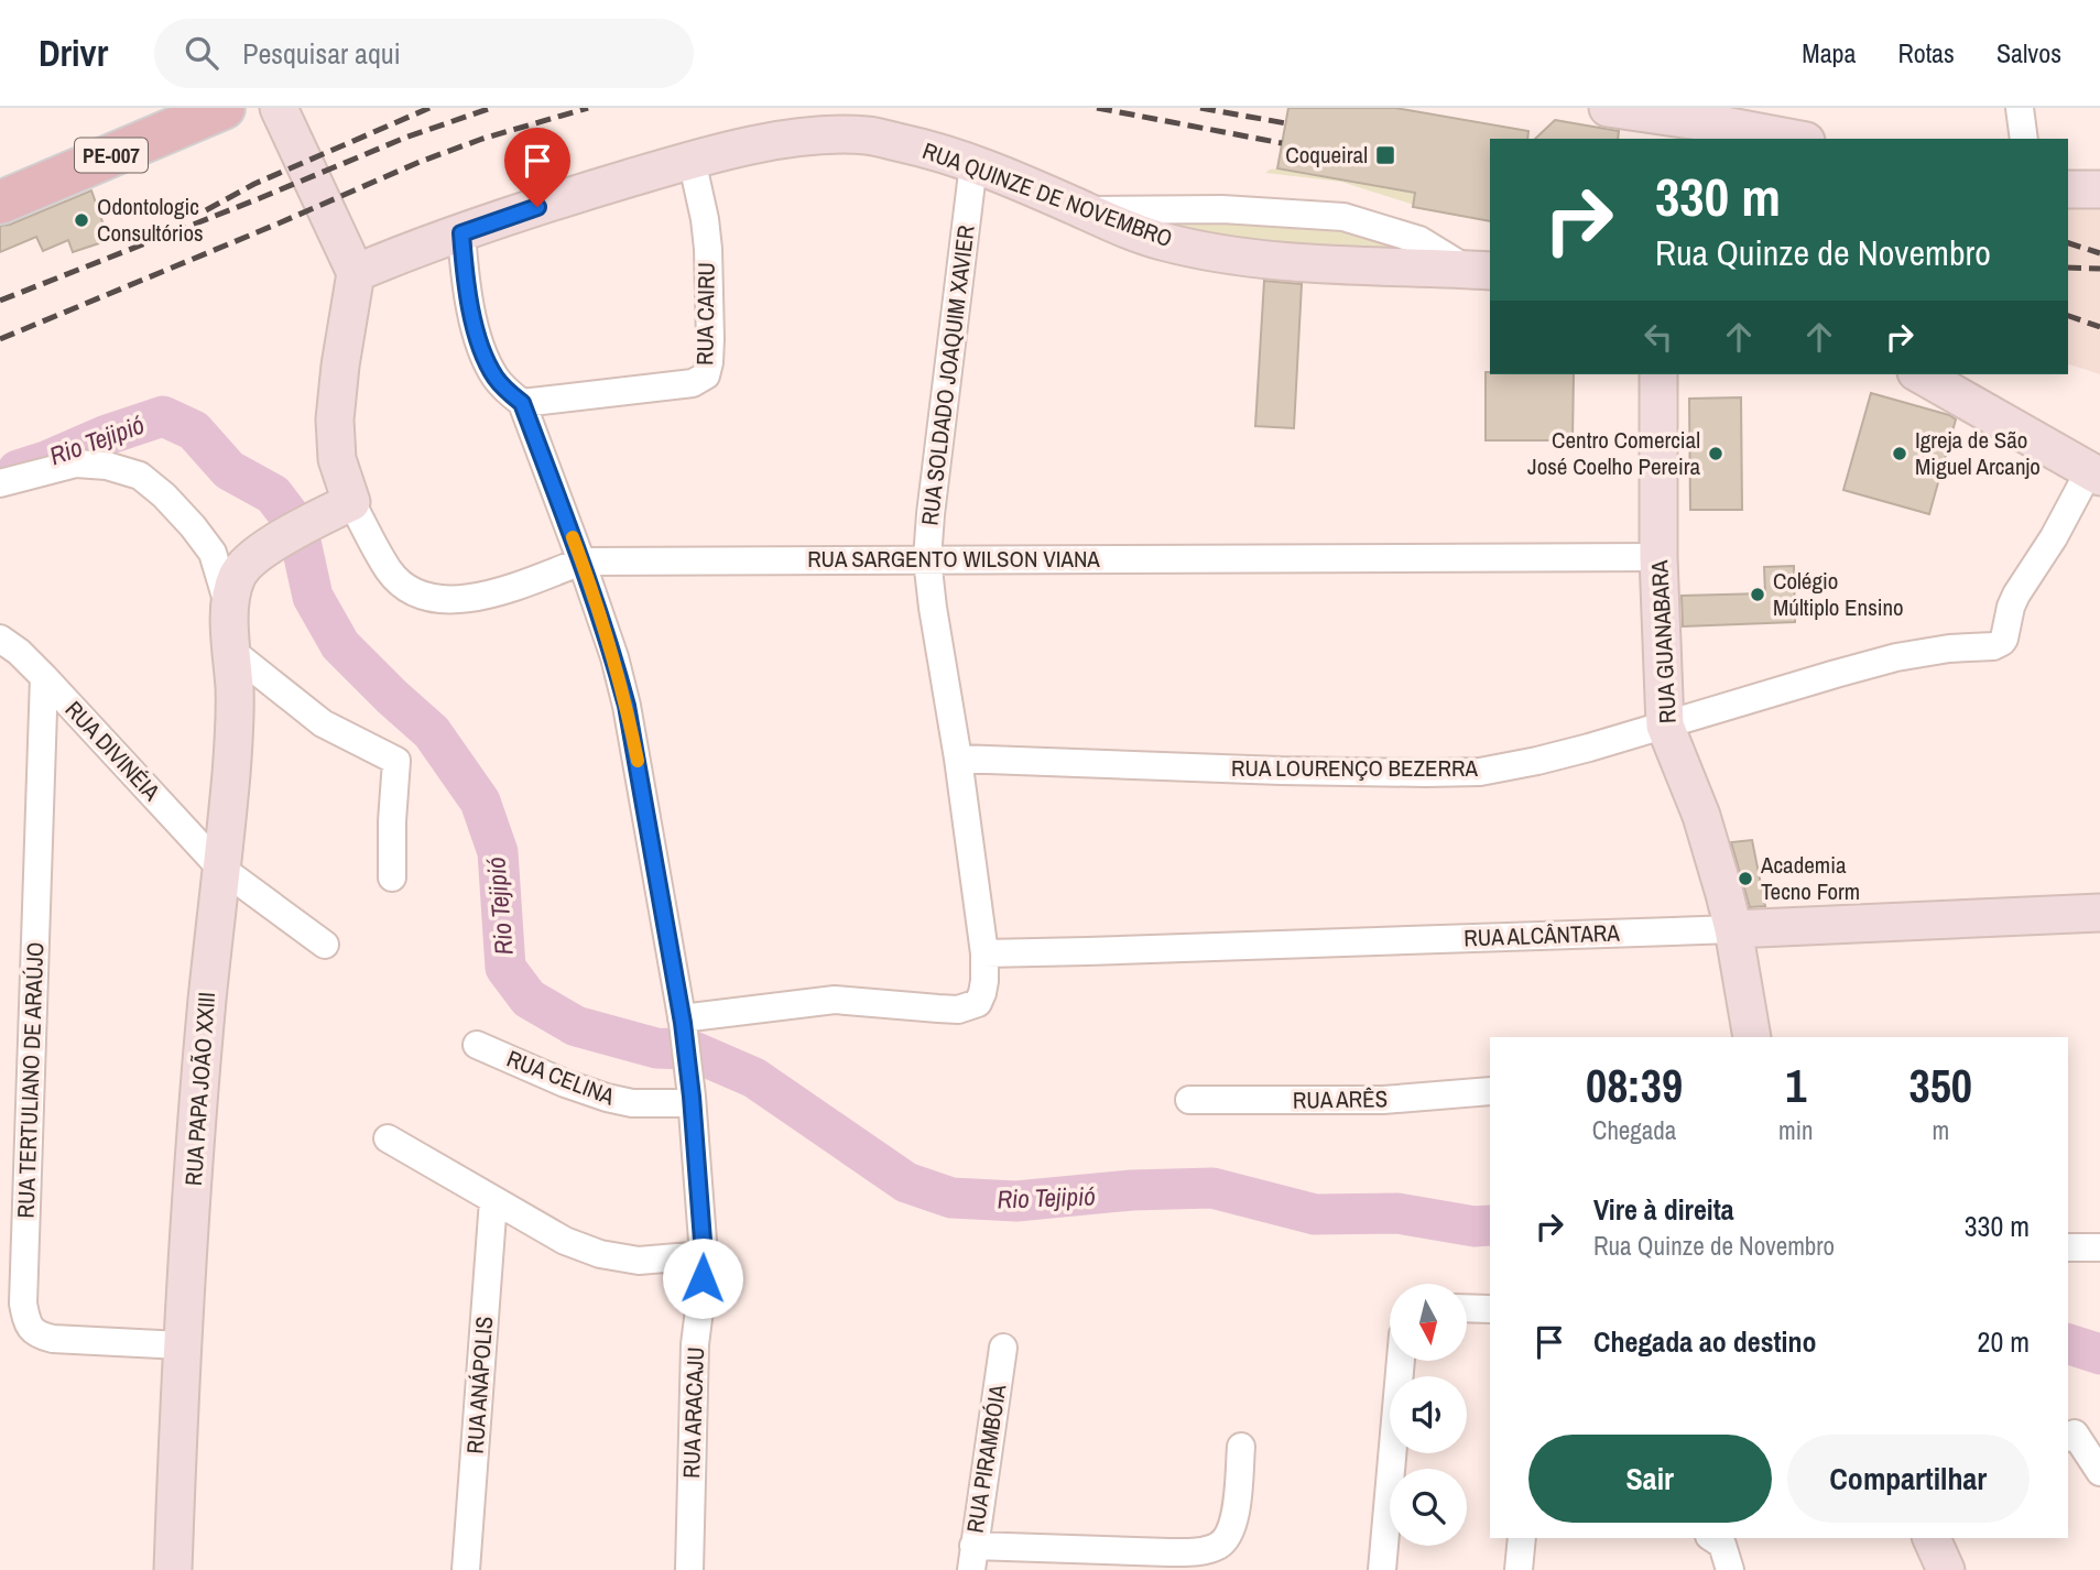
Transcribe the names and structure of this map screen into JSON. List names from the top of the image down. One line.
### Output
{"streets":{"main road":["PE-007"],"street":["RUA QUINZE DE NOVEMBRO","RUA CAIRU","RUA SOLDADO JOAQUIM XAVIER","RUA SARGENTO WILSON VIANA","RUA GUANABARA","RUA DIVINÉIA","RUA LOURENÇO BEZERRA","RUA ALCÂNTARA","RUA CELINA","RUA TERTULIANO DE ARAÚJO","RUA PAPA JOÃO XXIII","RUA ARÊS","RUA ANÁPOLIS","RUA ARACAJU","RUA PIRAMBÓIA"]},"crossings":[["RUA QUINZE DE NOVEMBRO","RUA CAIRU"],["RUA QUINZE DE NOVEMBRO","RUA SOLDADO JOAQUIM XAVIER"],["RUA QUINZE DE NOVEMBRO","RUA SARGENTO WILSON VIANA"],["RUA QUINZE DE NOVEMBRO","RUA ARACAJU"],["RUA CAIRU","RUA ARACAJU"],["RUA SOLDADO JOAQUIM XAVIER","RUA SARGENTO WILSON VIANA"],["RUA SOLDADO JOAQUIM XAVIER","RUA LOURENÇO BEZERRA"],["RUA SOLDADO JOAQUIM XAVIER","RUA ALCÂNTARA"],["RUA SOLDADO JOAQUIM XAVIER","RUA ARACAJU"],["RUA SARGENTO WILSON VIANA","RUA GUANABARA"],["RUA SARGENTO WILSON VIANA","RUA PAPA JOÃO XXIII"],["RUA SARGENTO WILSON VIANA","RUA ARACAJU"],["RUA GUANABARA","RUA LOURENÇO BEZERRA"],["RUA GUANABARA","RUA ALCÂNTARA"],["RUA DIVINÉIA","RUA TERTULIANO DE ARAÚJO"],["RUA DIVINÉIA","RUA PAPA JOÃO XXIII"],["RUA CELINA","RUA ARACAJU"],["RUA TERTULIANO DE ARAÚJO","RUA PAPA JOÃO XXIII"]],"water":["Rio Tejipió"],"places":{"transit":["Coqueiral"],"other":["Odontologic Consultórios","Centro Comercial José Coelho Pereira","Igreja de São Miguel Arcanjo","Colégio Múltiplo Ensino","Academia Tecno Form"]},"north":"bottom","page":{"header":"Drivr","search":"Pesquisar aqui","nav":["Mapa","Rotas","Salvos"],"turn":["330 m","Rua Quinze de Novembro"],"eta":["08:39","Chegada","1","min","350","m"],"list":[{"name":"Vire à direita","note":"Rua Quinze de Novembro","value":"330 m"},{"name":"Chegada ao destino","value":"20 m"}],"buttons":["Sair","Compartilhar"]}}
